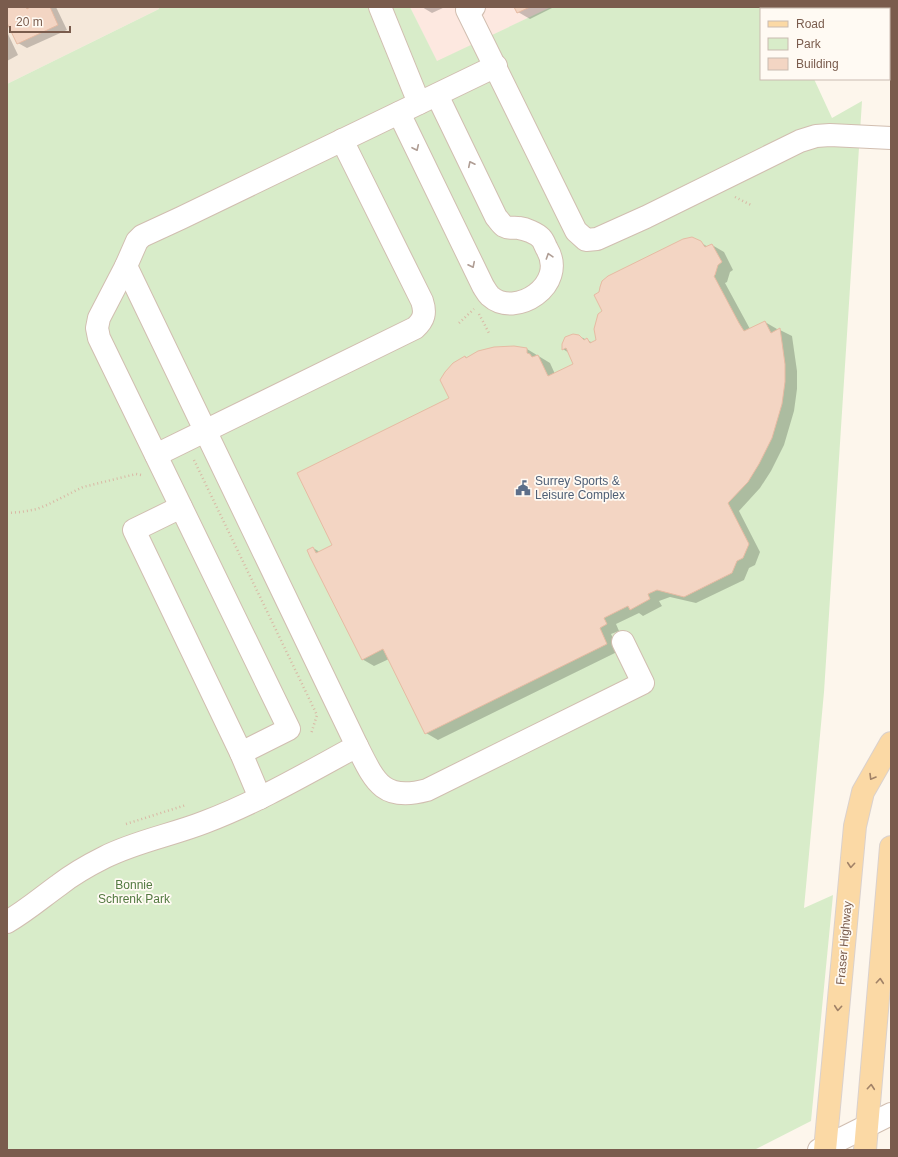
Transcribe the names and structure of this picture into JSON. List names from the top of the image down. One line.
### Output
{"streets":{"main road":["Fraser Highway"]},"parks":["Bonnie Schrenk Park"],"places":{"public building":["Surrey Sports & Leisure Complex"]},"legend":["Road","Park","Building"],"scale_bar":"20 m"}
